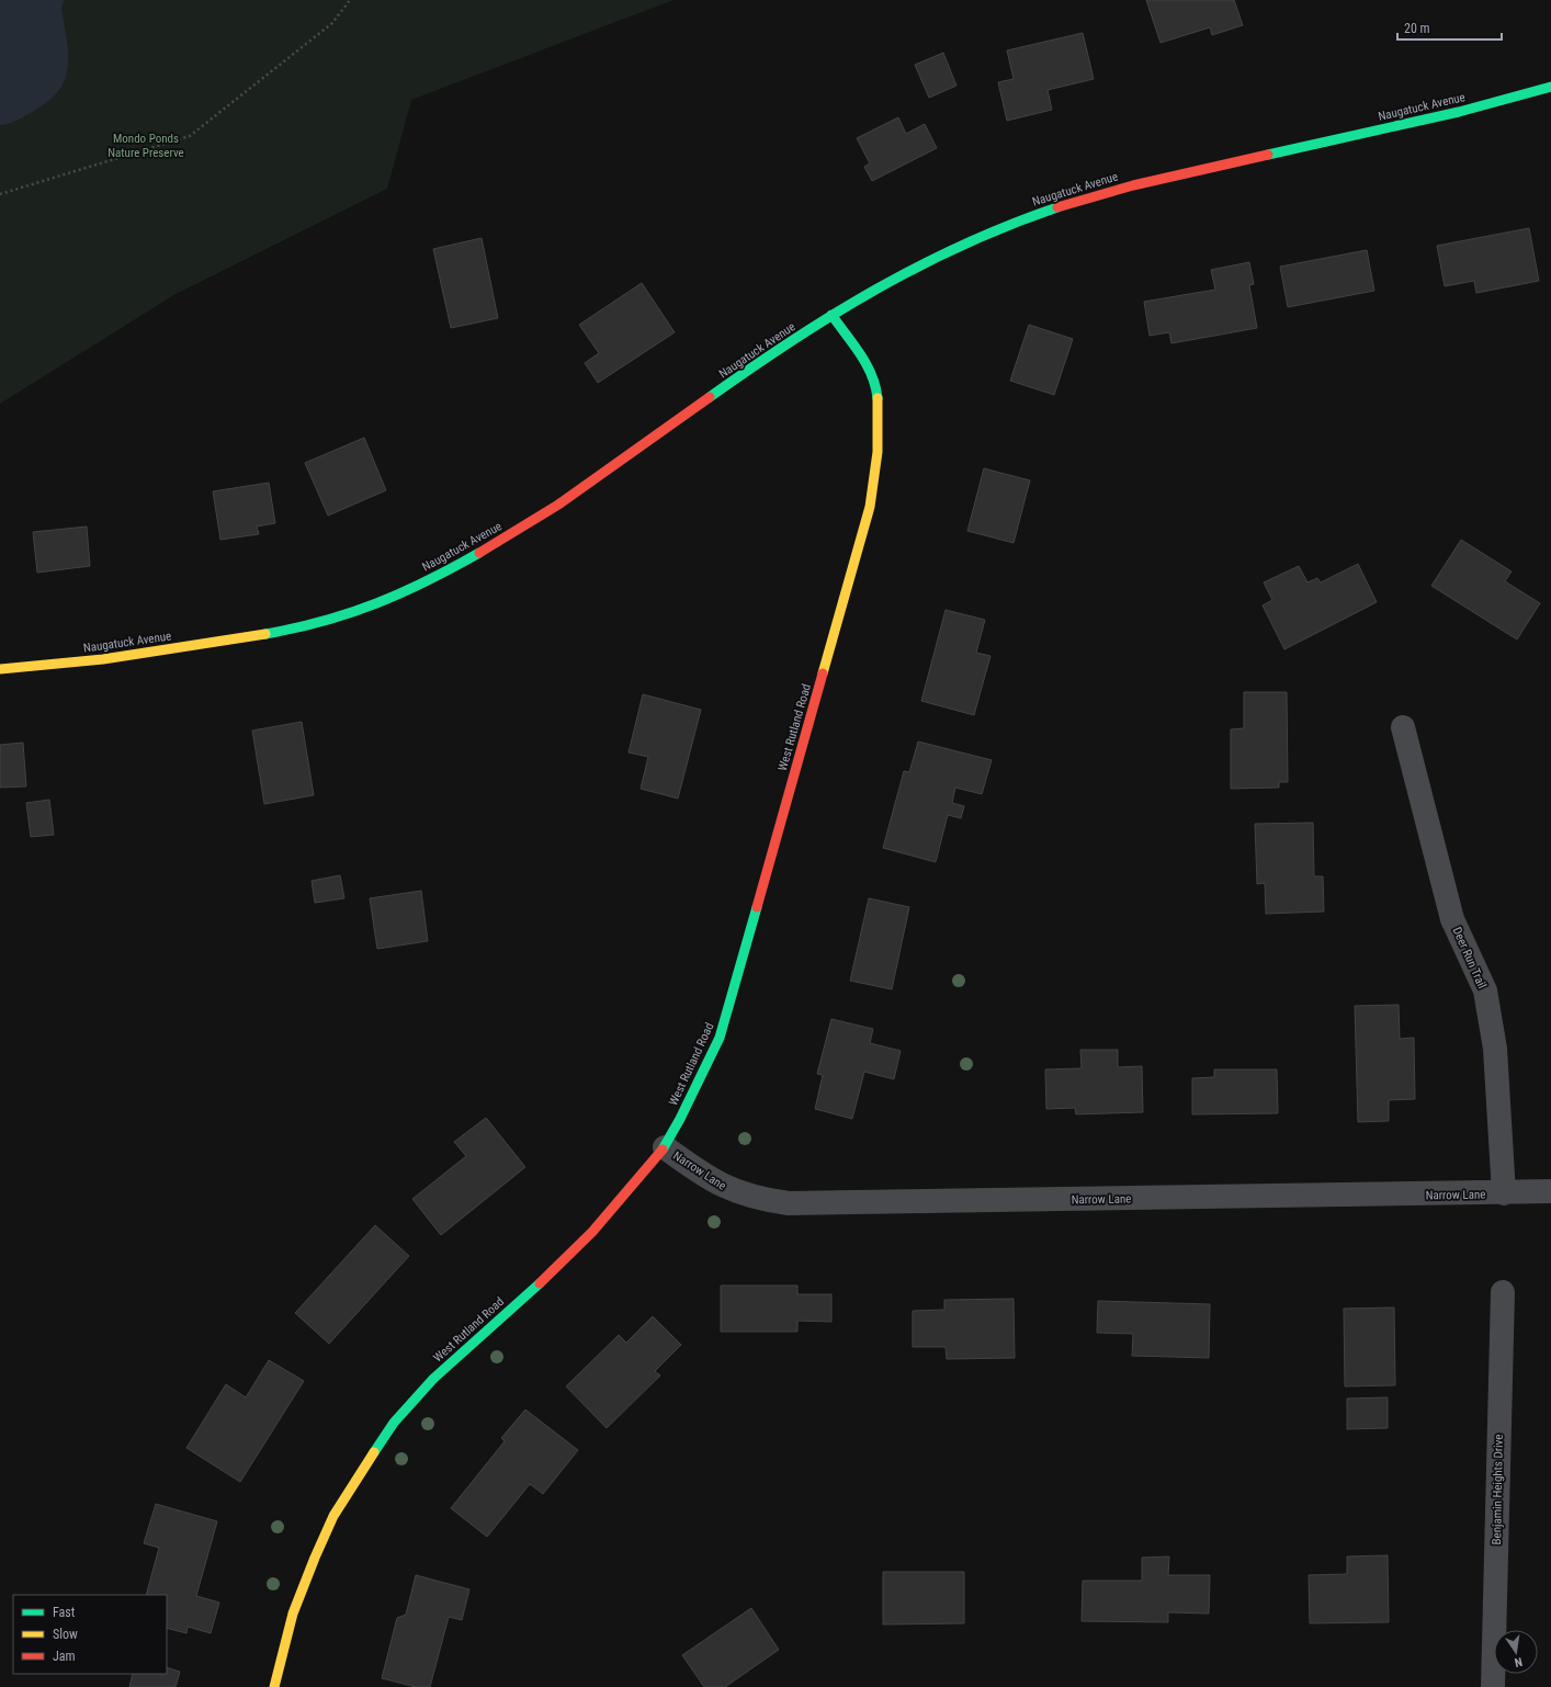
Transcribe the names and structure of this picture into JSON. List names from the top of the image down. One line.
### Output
{"streets":{"main road":["Naugatuck Avenue","West Rutland Road"],"street":["Deer Run Trail","Narrow Lane","Benjamin Heights Drive"]},"crossings":[["Naugatuck Avenue","West Rutland Road"],["West Rutland Road","Narrow Lane"],["Deer Run Trail","Narrow Lane"]],"parks":["Mondo Ponds Nature Preserve"],"legend":["Fast","Slow","Jam"],"scale_bar":"20 m","north":"bottom"}
